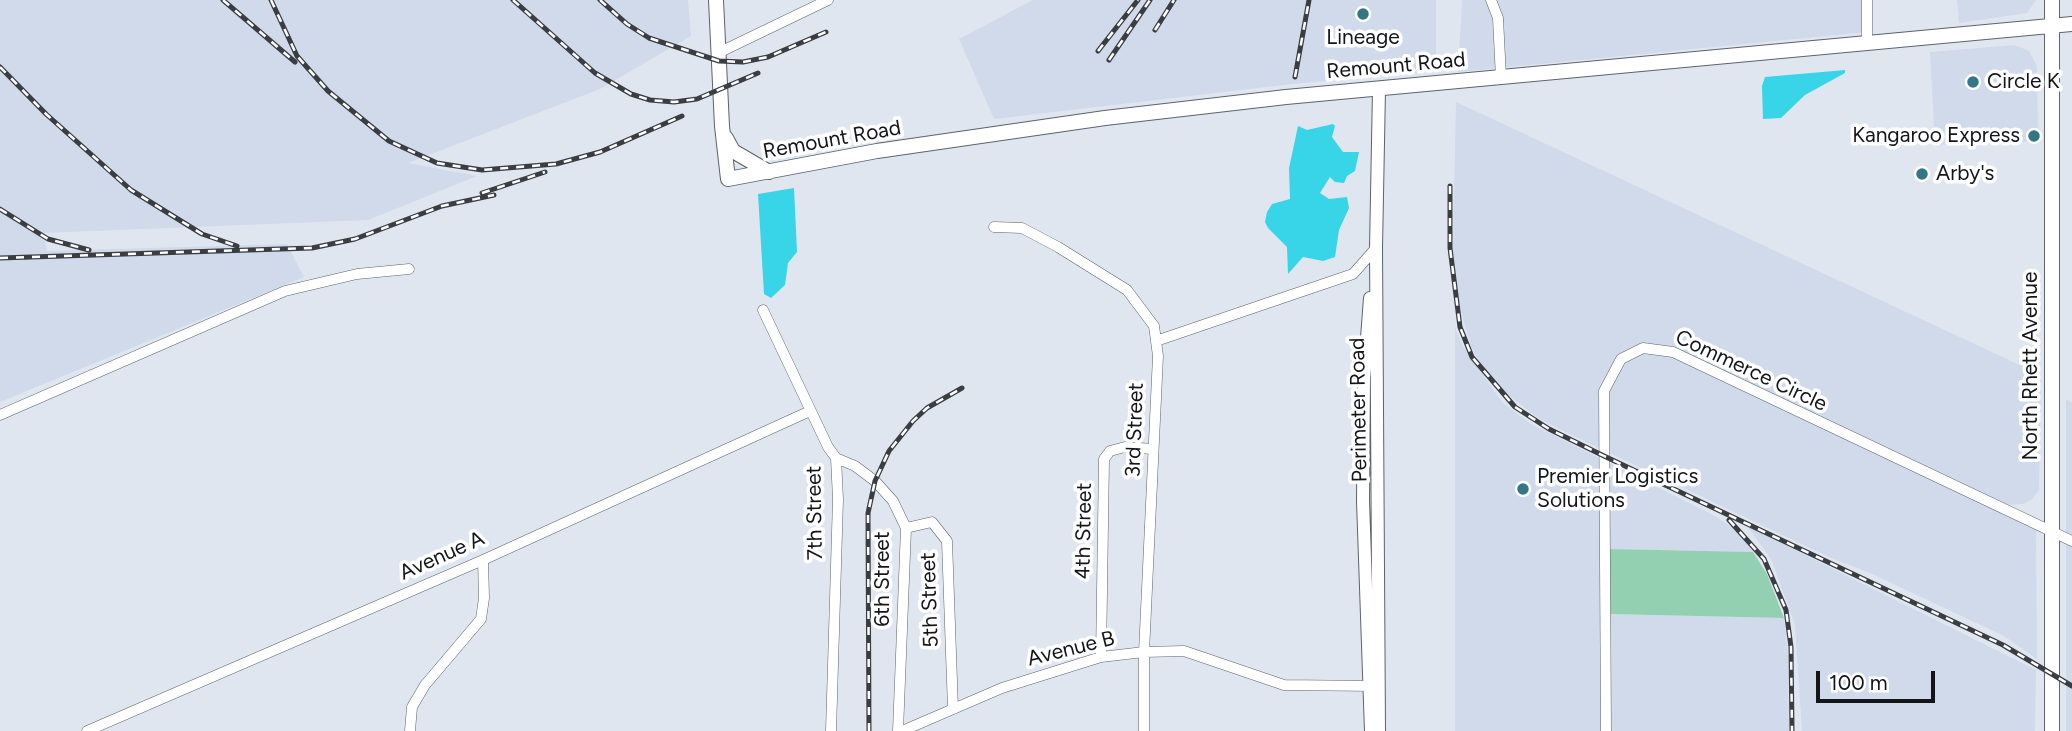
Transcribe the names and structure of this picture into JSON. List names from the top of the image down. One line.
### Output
{"streets":{"main road":["Remount Road","North Rhett Avenue"],"street":["Commerce Circle","Perimeter Road","3rd Street","7th Street","4th Street","Avenue A","6th Street","5th Street","Avenue B"]},"crossings":[["Remount Road","North Rhett Avenue"],["Remount Road","Perimeter Road"],["North Rhett Avenue","Commerce Circle"],["Perimeter Road","Avenue B"],["3rd Street","4th Street"],["3rd Street","Avenue B"],["7th Street","Avenue A"],["7th Street","6th Street"],["4th Street","Avenue B"],["6th Street","5th Street"],["6th Street","Avenue B"],["5th Street","Avenue B"]],"places":["Lineage","Circle K","Kangaroo Express","Arby's","Premier Logistics Solutions"],"scale_bar":"100 m"}
